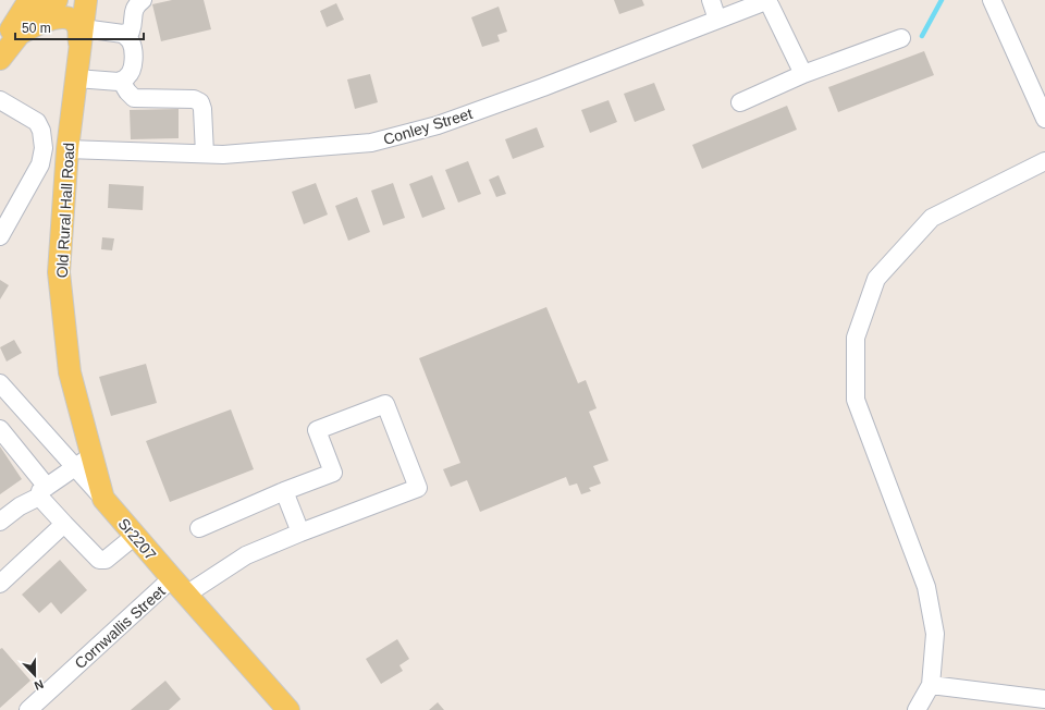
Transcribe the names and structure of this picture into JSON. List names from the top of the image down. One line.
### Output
{"streets":{"main road":["Old Rural Hall Road","Sr2207"],"street":["Conley Street","Cornwallis Street"]},"crossings":[["Conley Street","Old Rural Hall Road"],["Old Rural Hall Road","Sr2207"],["Sr2207","Cornwallis Street"]],"scale_bar":"50 m","north":"bottom"}
